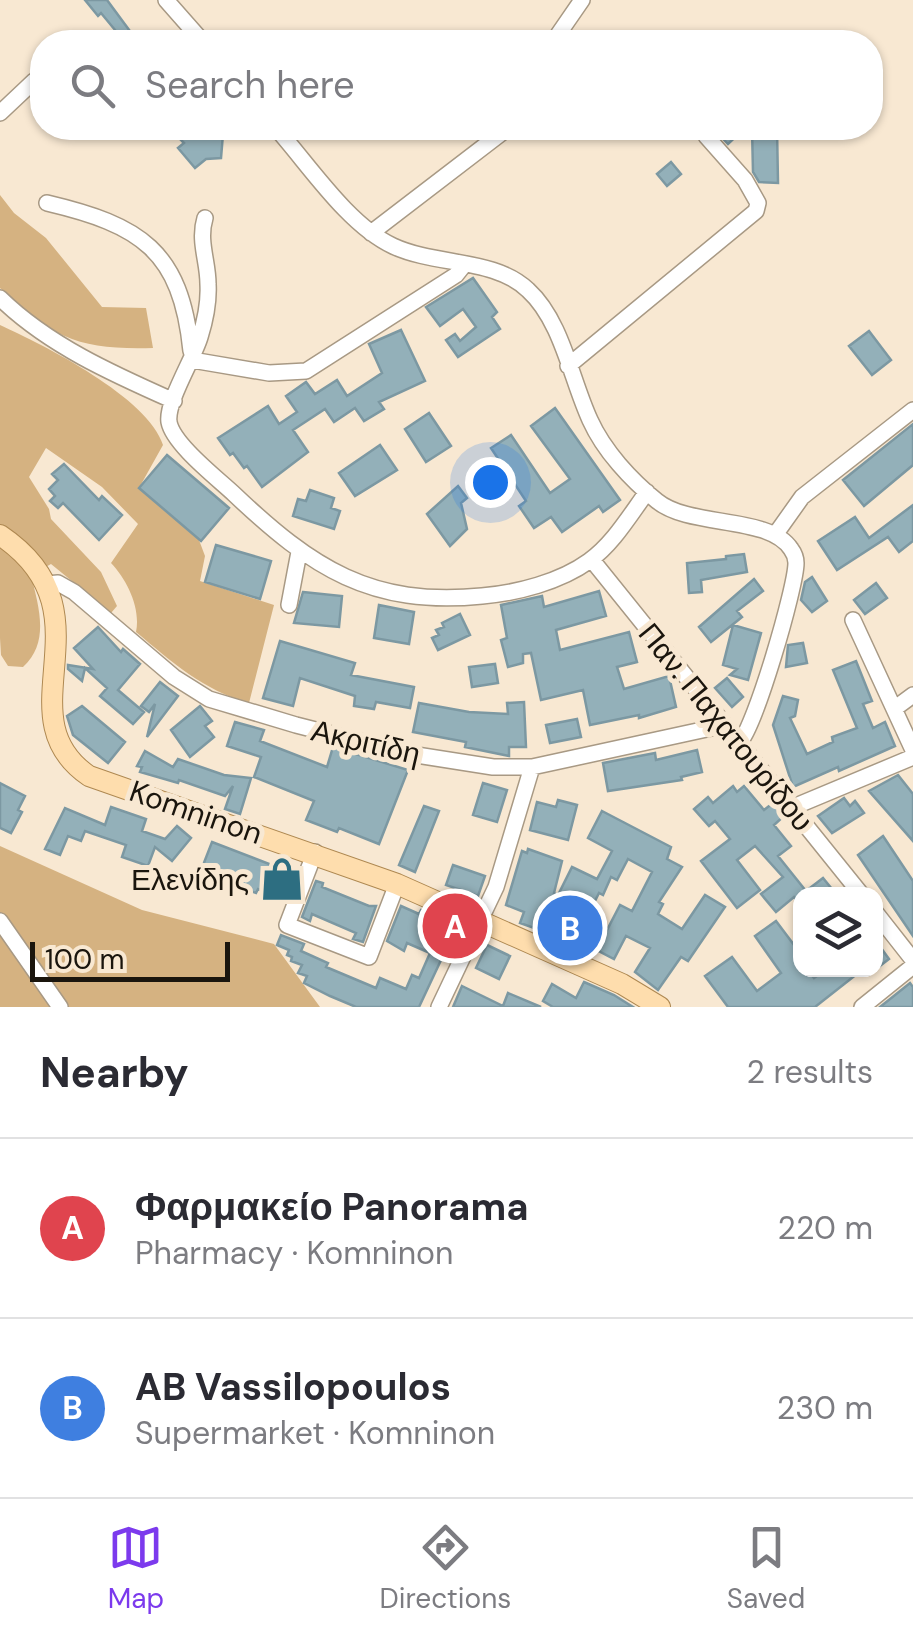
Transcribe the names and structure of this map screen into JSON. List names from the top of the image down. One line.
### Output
{"streets":{"main road":["Komninon"],"street":["Παν. Παχατουρίδου","Ακριτίδη"]},"crossings":[["Παν. Παχατουρίδου","Ακριτίδη"],["Ακριτίδη","Komninon"]],"places":{"shop":["Ελενίδης"]},"scale_bar":"100 m","page":{"search":"Search here","pins":["A","B"],"scale":"100 m","heading":["Nearby","2 results"],"list":[{"mark":"A","name":"Φαρμακείο Panorama","note":"Pharmacy · Komninon","value":"220 m"},{"mark":"B","name":"AB Vassilopoulos","note":"Supermarket · Komninon","value":"230 m"}],"nav":["Map","Directions","Saved"]}}
